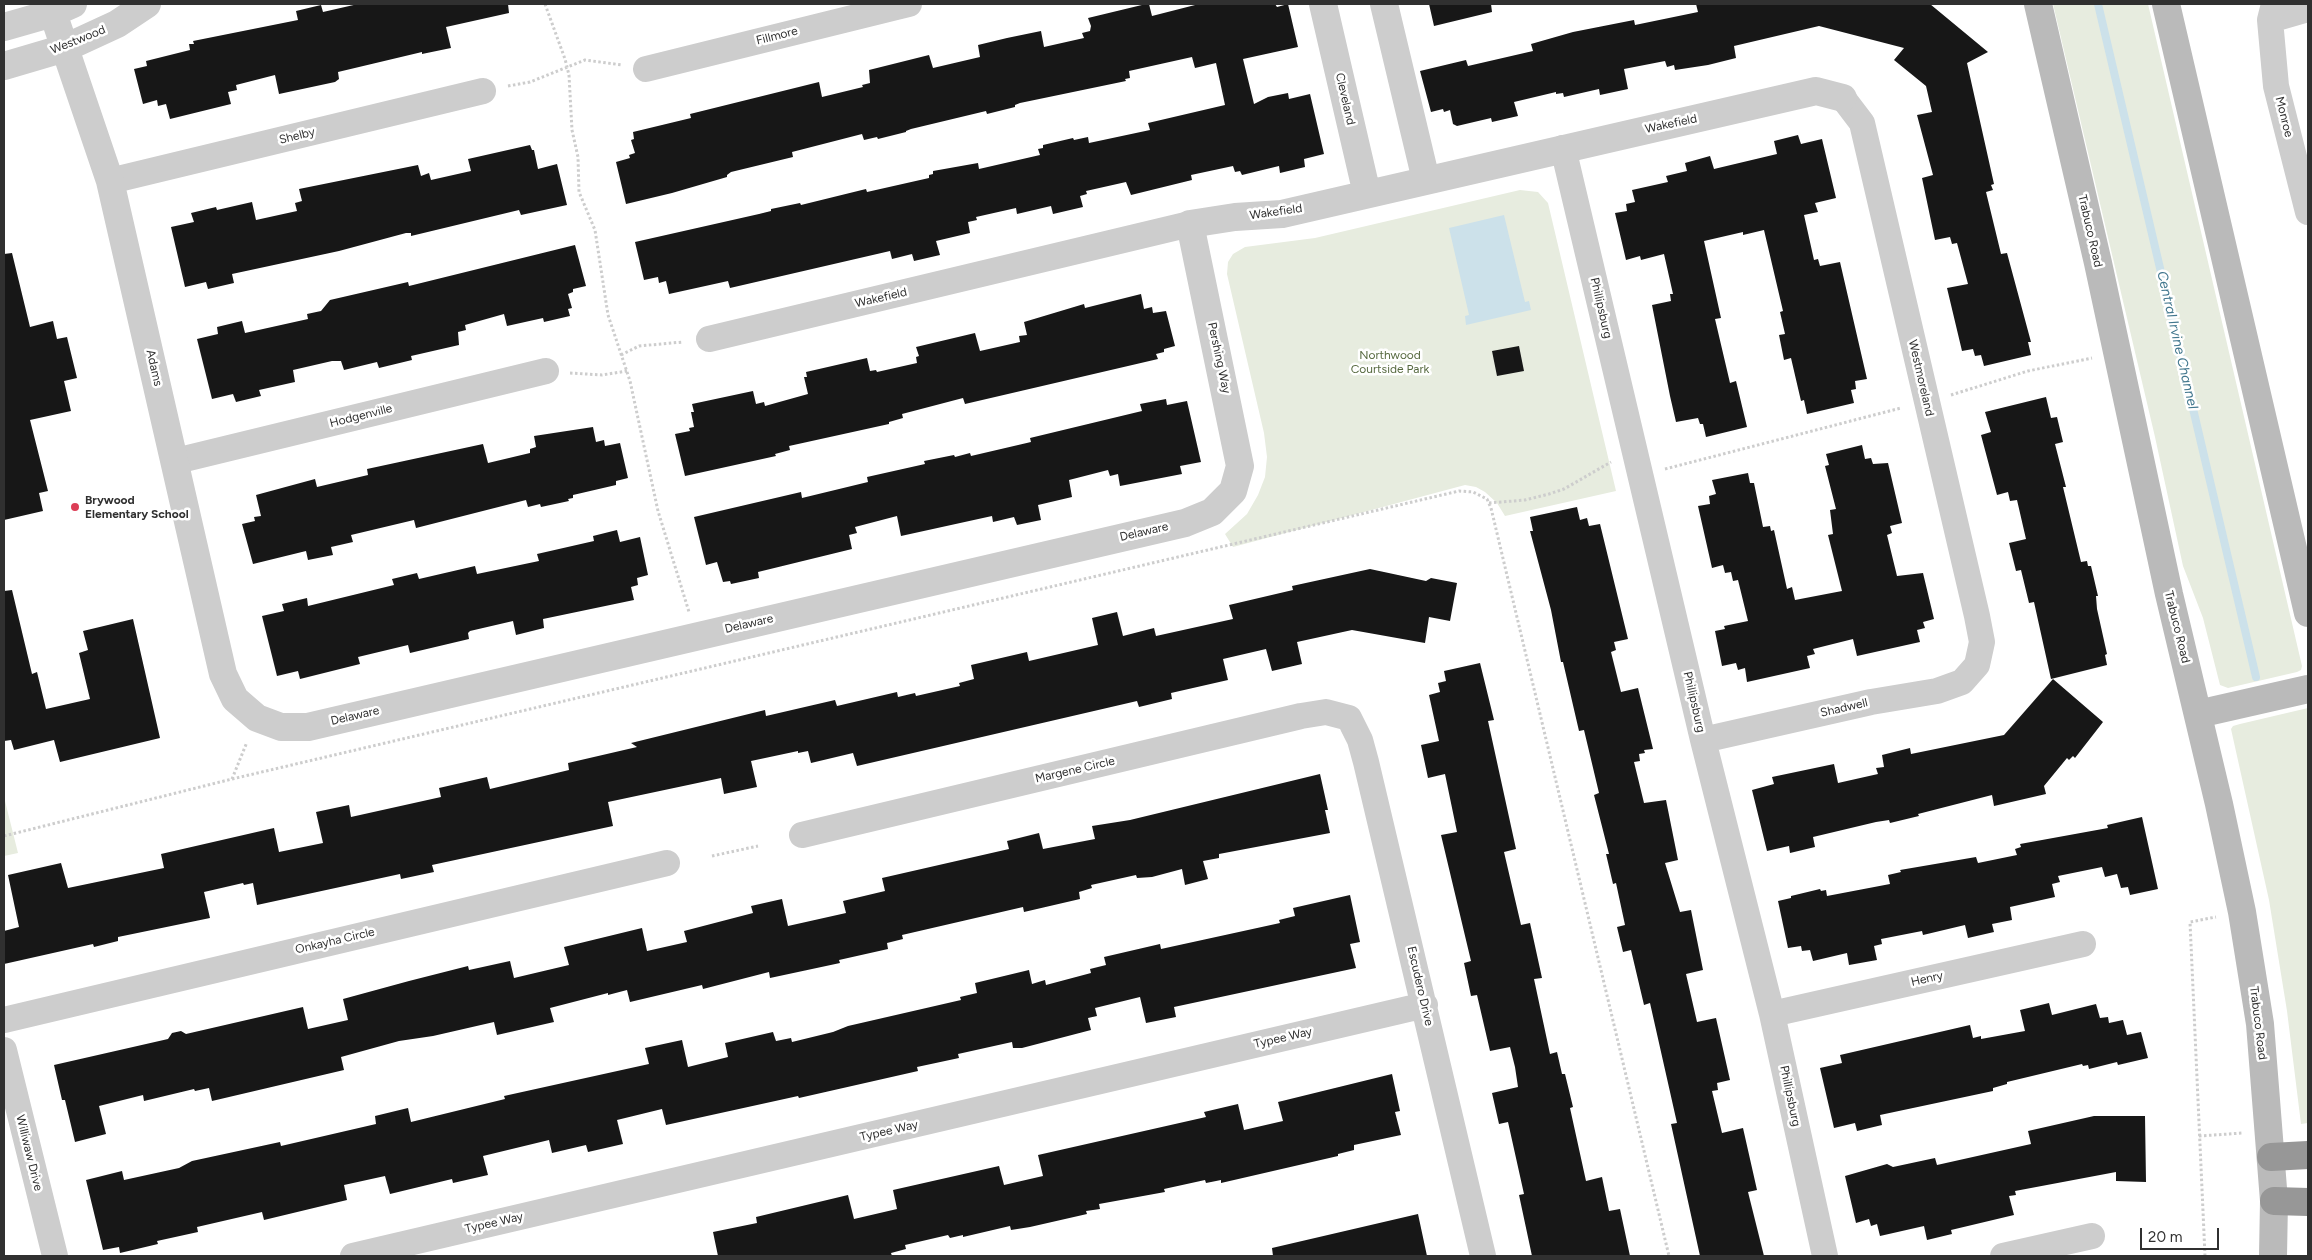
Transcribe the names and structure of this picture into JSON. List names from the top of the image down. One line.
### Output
{"streets":{"main road":["Trabuco Road"],"street":["Fillmore","Westwood","Cleveland","Monroe","Wakefield","Shelby","Phillipsburg","Pershing Way","Adams","Westmoreland","Hodgenville","Delaware","Shadwell","Margene Circle","Onkayha Circle","Henry","Escudero Drive","Typee Way","Williwaw Drive"]},"crossings":[["Westwood","Adams"],["Cleveland","Wakefield"],["Wakefield","Phillipsburg"],["Wakefield","Pershing Way"],["Wakefield","Westmoreland"],["Shelby","Adams"],["Phillipsburg","Shadwell"],["Phillipsburg","Henry"],["Pershing Way","Delaware"],["Adams","Hodgenville"],["Adams","Delaware"],["Westmoreland","Shadwell"],["Margene Circle","Escudero Drive"],["Escudero Drive","Typee Way"]],"water":["Central Irvine Channel"],"parks":["Northwood Courtside Park"],"places":["Brywood Elementary School"],"scale_bar":"20 m"}
